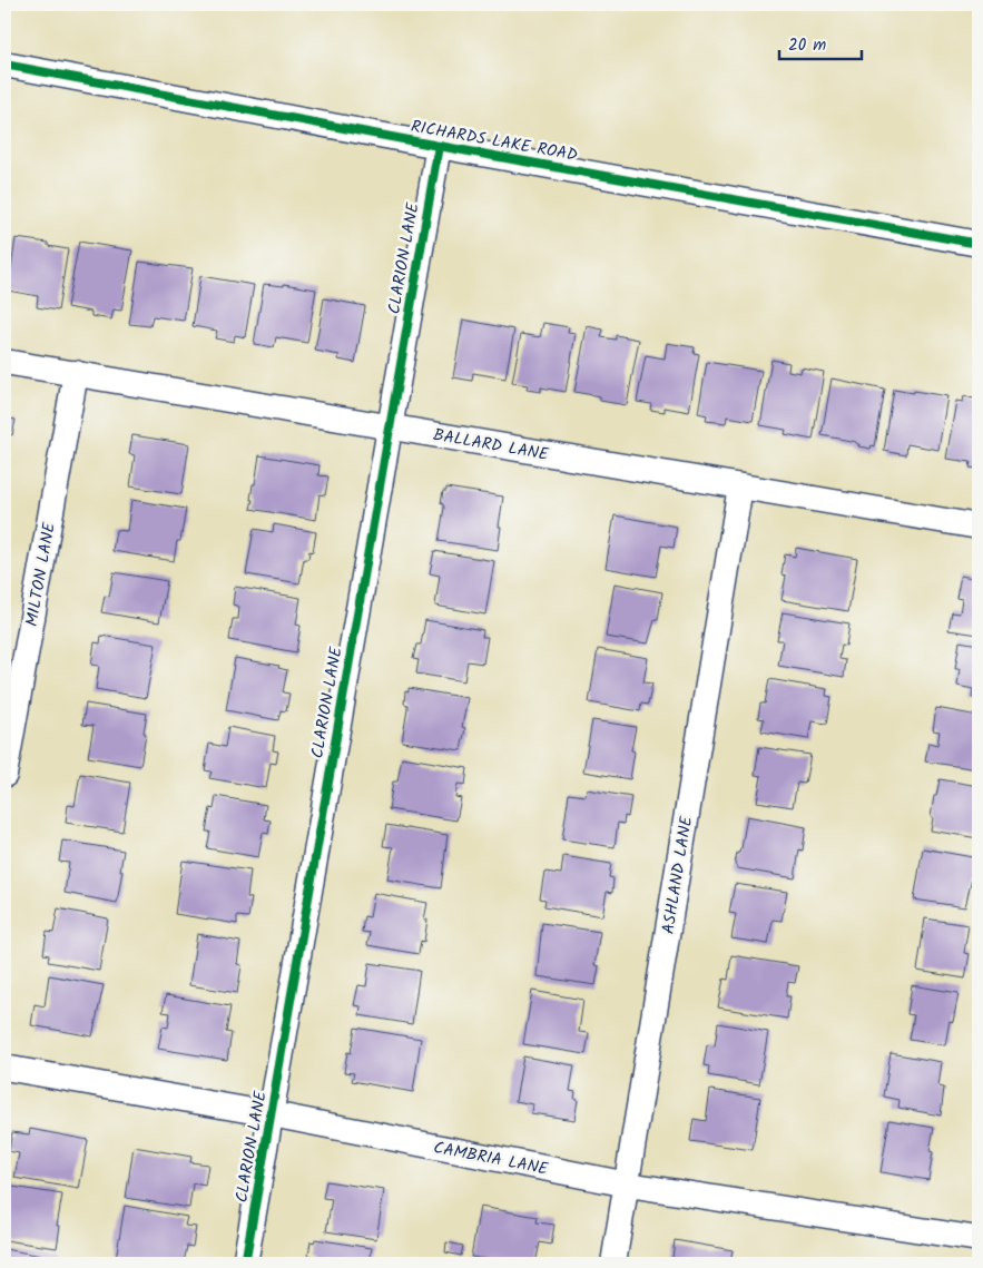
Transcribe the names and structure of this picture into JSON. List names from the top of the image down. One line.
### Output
{"streets":{"street":["RICHARDS LAKE ROAD","CLARION LANE","BALLARD LANE","MILTON LANE","ASHLAND LANE","CAMBRIA LANE"]},"crossings":[["RICHARDS LAKE ROAD","CLARION LANE"],["CLARION LANE","BALLARD LANE"],["CLARION LANE","CAMBRIA LANE"],["BALLARD LANE","MILTON LANE"],["BALLARD LANE","ASHLAND LANE"],["ASHLAND LANE","CAMBRIA LANE"]],"scale_bar":"20 m"}
